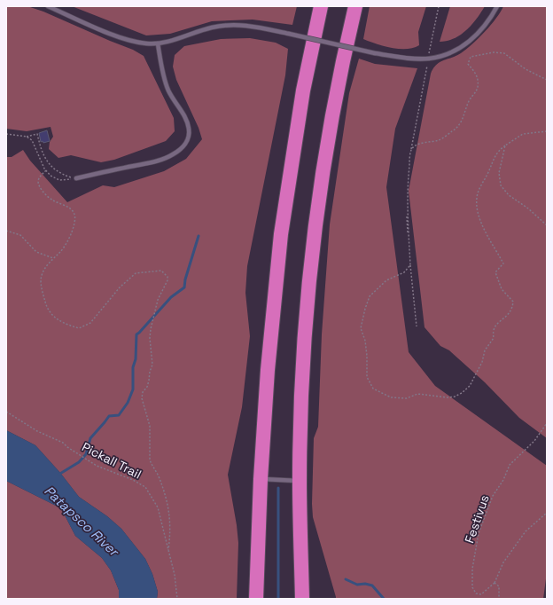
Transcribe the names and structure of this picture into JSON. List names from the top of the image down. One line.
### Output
{"streets":{"path":["Pickall Trail","Festivus"]},"water":["Patapsco River"]}
